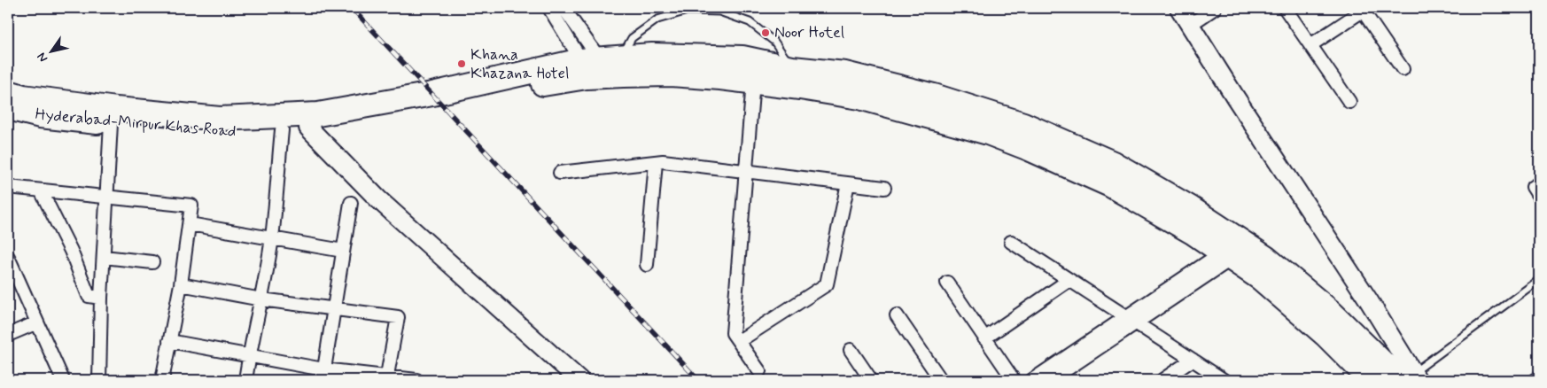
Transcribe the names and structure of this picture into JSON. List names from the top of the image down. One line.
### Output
{"streets":{"highway":["Hyderabad-Mirpur Khas Road"]},"places":["Noor Hotel","Khana Khazana Hotel"],"north":"bottom left"}
